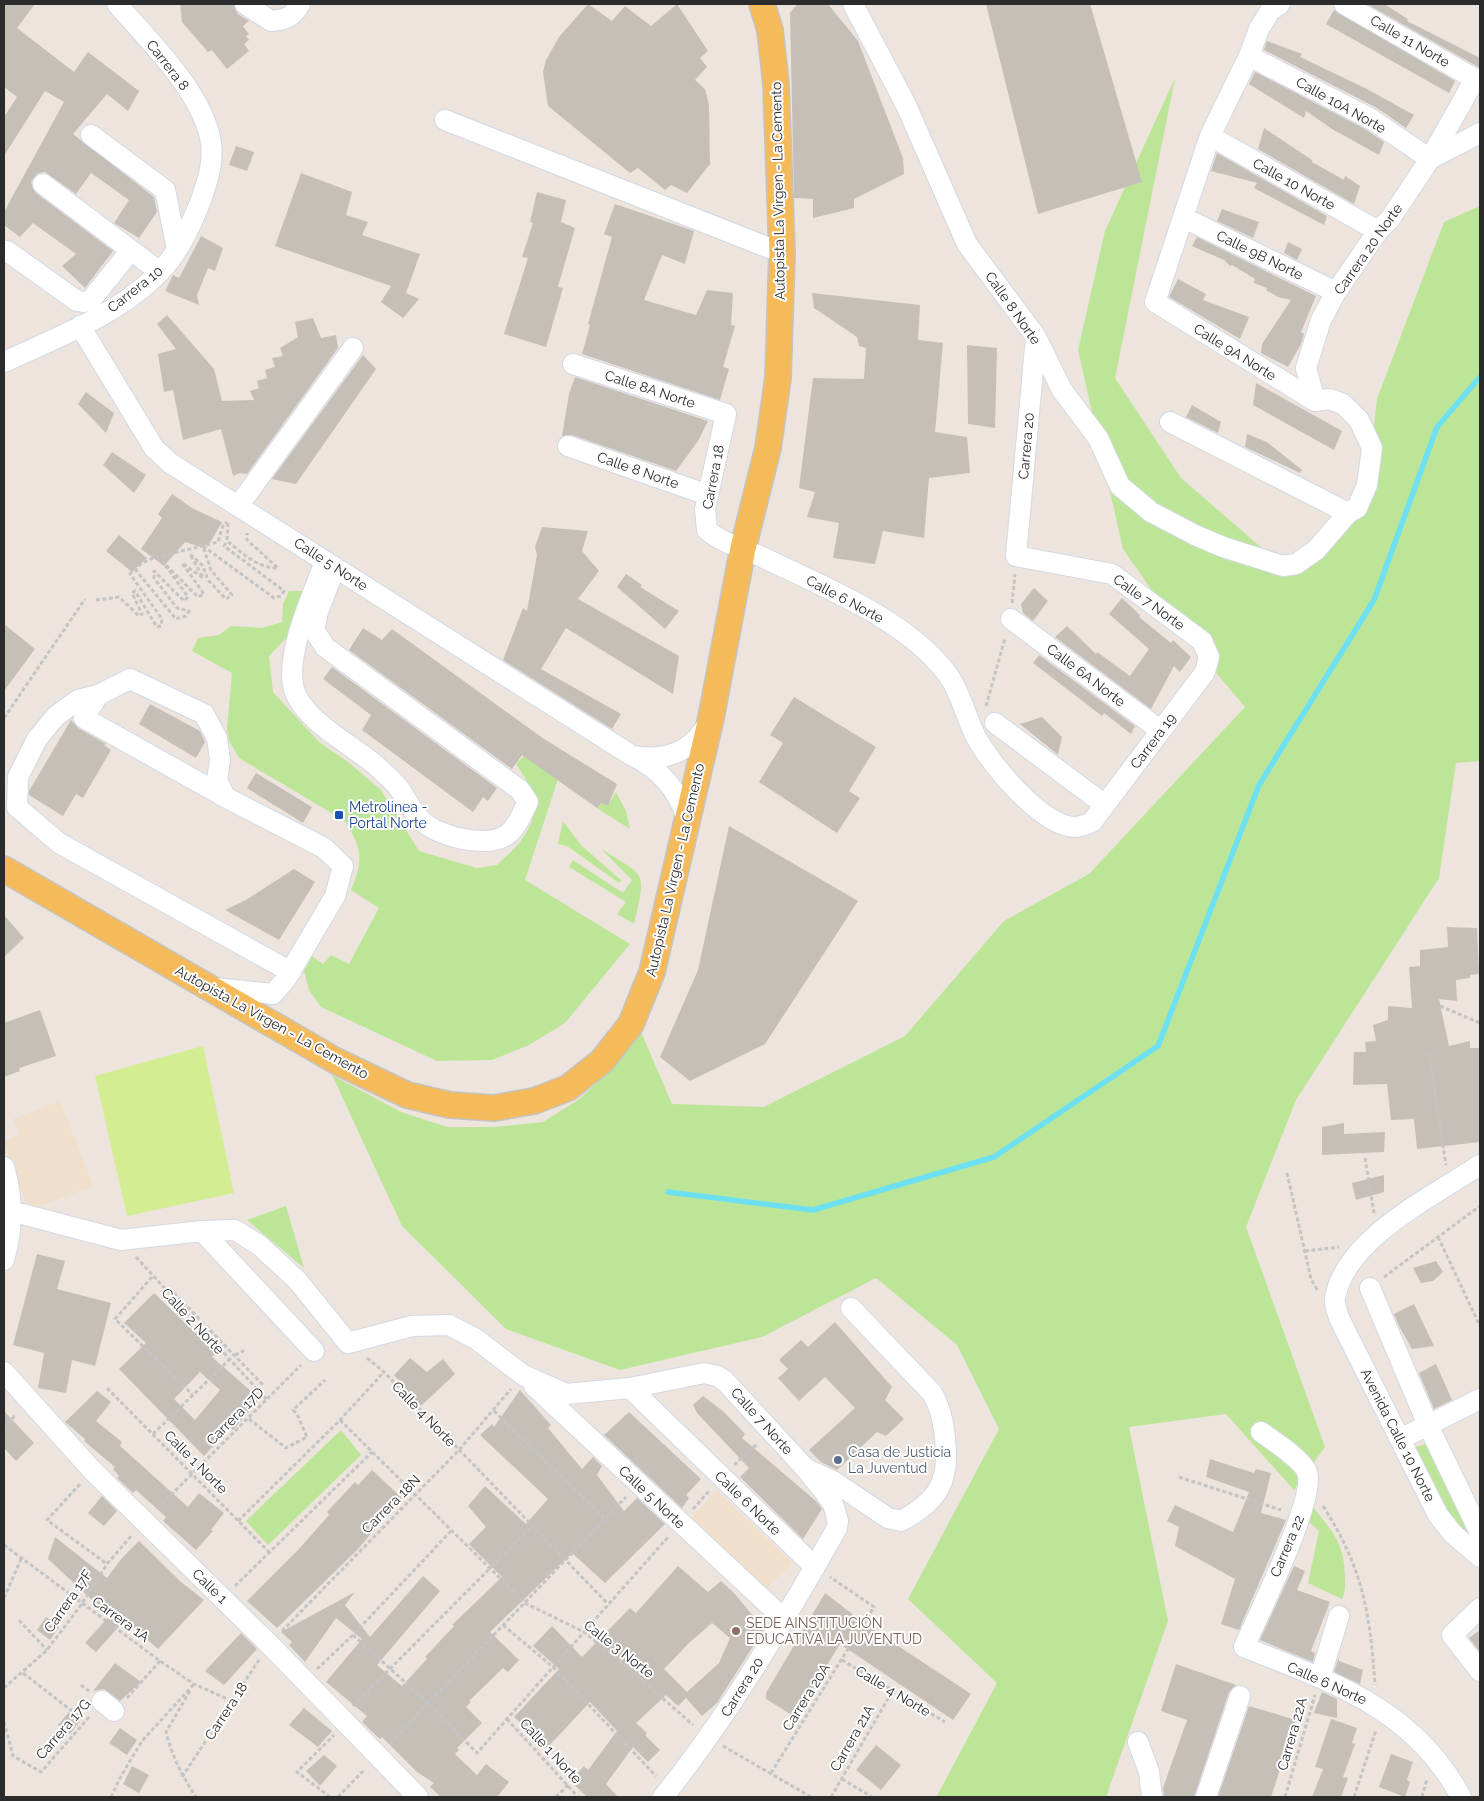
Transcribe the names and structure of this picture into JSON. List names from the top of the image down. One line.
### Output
{"streets":{"main road":["Autopista La Virgen - La Cemento"],"street":["Calle 11 Norte","Carrera 8","Calle 10A Norte","Calle 10 Norte","Carrera 20 Norte","Calle 9B Norte","Carrera 10","Calle 8 Norte","Calle 9A Norte","Calle 8A Norte","Carrera 20","Carrera 18","Calle 5 Norte","Calle 6 Norte","Calle 7 Norte","Calle 6A Norte","Carrera 19","Avenida Calle 10 Norte","Carrera 22","Calle 1"],"path":["Calle 2 Norte","Calle 4 Norte","Carrera 17D","Calle 1 Norte","Carrera 18N","Carrera 17F","Carrera 1A","Calle 3 Norte","Carrera 20A","Carrera 17G","Carrera 22A","Carrera 21A"]},"crossings":[["Calle 11 Norte","Carrera 20 Norte"],["Carrera 8","Carrera 10"],["Calle 10A Norte","Carrera 20 Norte"],["Calle 10 Norte","Carrera 20 Norte"],["Autopista La Virgen - La Cemento","Carrera 18"],["Autopista La Virgen - La Cemento","Calle 5 Norte"],["Autopista La Virgen - La Cemento","Calle 6 Norte"],["Carrera 20 Norte","Calle 9B Norte"],["Carrera 20 Norte","Calle 9A Norte"],["Calle 9B Norte","Calle 9A Norte"],["Carrera 10","Calle 5 Norte"],["Calle 8 Norte","Carrera 20"],["Calle 8 Norte","Carrera 18"],["Calle 8A Norte","Carrera 18"],["Carrera 20","Calle 5 Norte"],["Carrera 20","Calle 6 Norte"],["Carrera 20","Calle 7 Norte"],["Carrera 20","Calle 3 Norte"],["Carrera 20","Carrera 20A"],["Carrera 18","Calle 6 Norte"],["Carrera 18","Carrera 18N"],["Carrera 18","Calle 1"],["Carrera 18","Carrera 1A"],["Calle 5 Norte","Carrera 18N"],["Calle 6 Norte","Calle 7 Norte"],["Calle 6 Norte","Carrera 19"],["Calle 6 Norte","Carrera 22"],["Calle 6 Norte","Carrera 20A"],["Calle 6 Norte","Carrera 22A"],["Calle 7 Norte","Carrera 19"],["Calle 6A Norte","Carrera 19"],["Calle 2 Norte","Carrera 17D"],["Calle 4 Norte","Carrera 18N"],["Calle 4 Norte","Carrera 20A"],["Calle 4 Norte","Carrera 21A"],["Carrera 17D","Calle 1 Norte"],["Carrera 17D","Calle 1"],["Carrera 17D","Carrera 17F"],["Carrera 18N","Calle 1"],["Carrera 18N","Calle 3 Norte"],["Calle 1","Carrera 17F"],["Carrera 17F","Carrera 1A"],["Carrera 1A","Carrera 17G"],["Calle 3 Norte","Carrera 20A"]],"places":{"transit":["Metrolinea - Portal Norte"],"other":["Casa de Justicia La Juventud","SEDE AINSTITUCIÓN EDUCATIVA LA JUVENTUD"]}}
